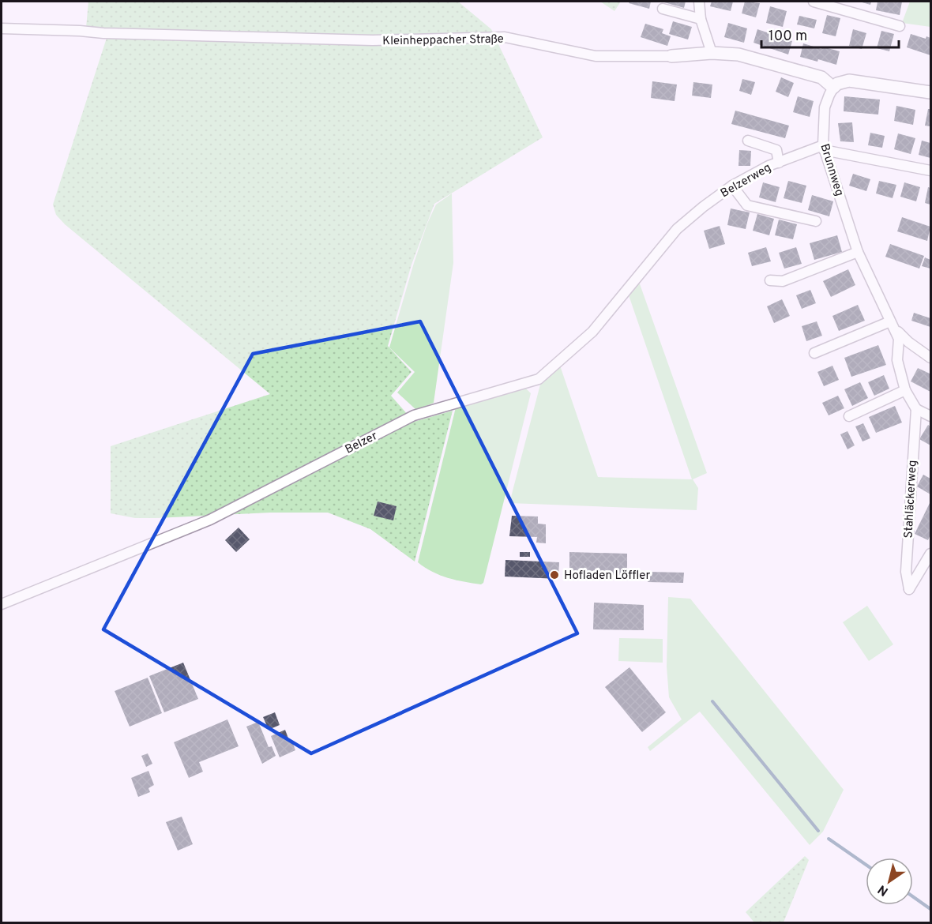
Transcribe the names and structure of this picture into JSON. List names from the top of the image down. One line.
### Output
{"streets":{"street":["Kleinheppacher Straße","Brunnweg","Belzerweg","Belzer","Stahläckerweg"]},"crossings":[["Kleinheppacher Straße","Brunnweg"],["Brunnweg","Belzerweg"],["Brunnweg","Stahläckerweg"],["Belzerweg","Belzer"]],"places":["Hofladen Löffler"],"scale_bar":"100 m","north":"bottom left"}
